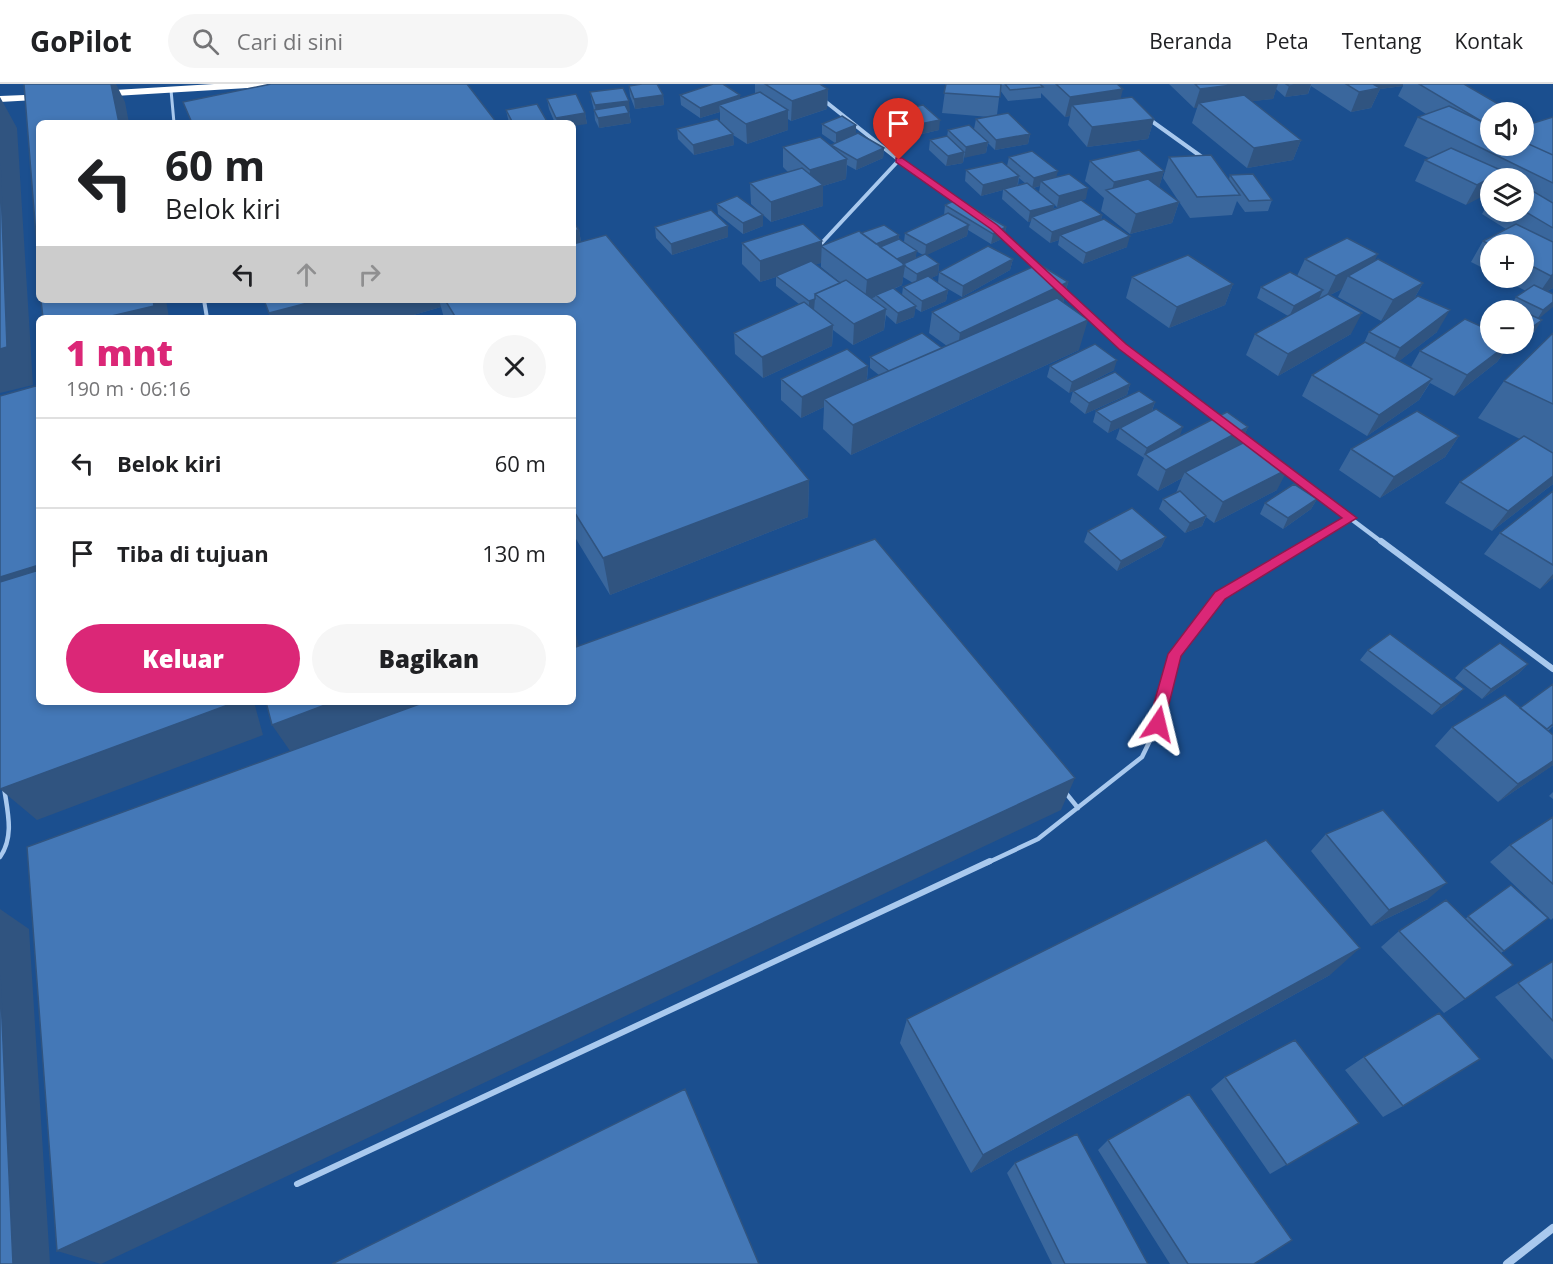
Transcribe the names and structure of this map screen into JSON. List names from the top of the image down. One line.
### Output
{"page":{"header":"GoPilot","search":"Cari di sini","nav":["Beranda","Peta","Tentang","Kontak"],"map_buttons":["+","−"],"turn":["60 m","Belok kiri"],"heading":["1 mnt","190 m · 06:16"],"list":[{"name":"Belok kiri","value":"60 m"},{"name":"Tiba di tujuan","value":"130 m"}],"buttons":["Keluar","Bagikan"]}}
